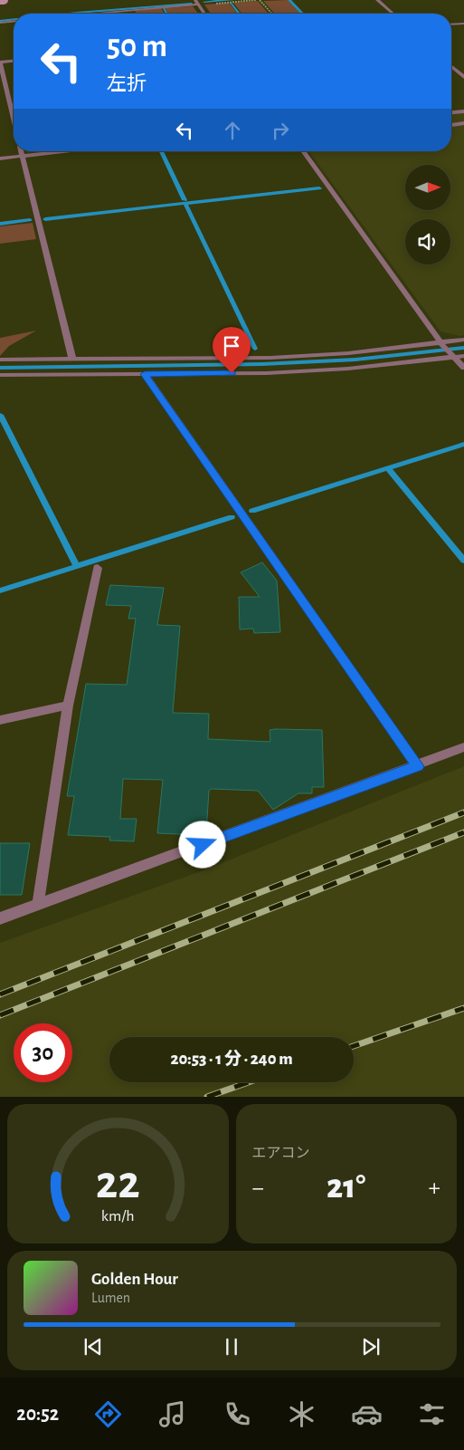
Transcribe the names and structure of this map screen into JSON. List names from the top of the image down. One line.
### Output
{"north":"right","page":{"turn":["50 m","左折"],"limit":"30","trip":"20:53 · 1 分 · 240 m","tile":"エアコン","heat":["−","21°","+"],"song":["Golden Hour","Lumen"],"tabs":"20:52","gauge":["22","km/h"]}}
